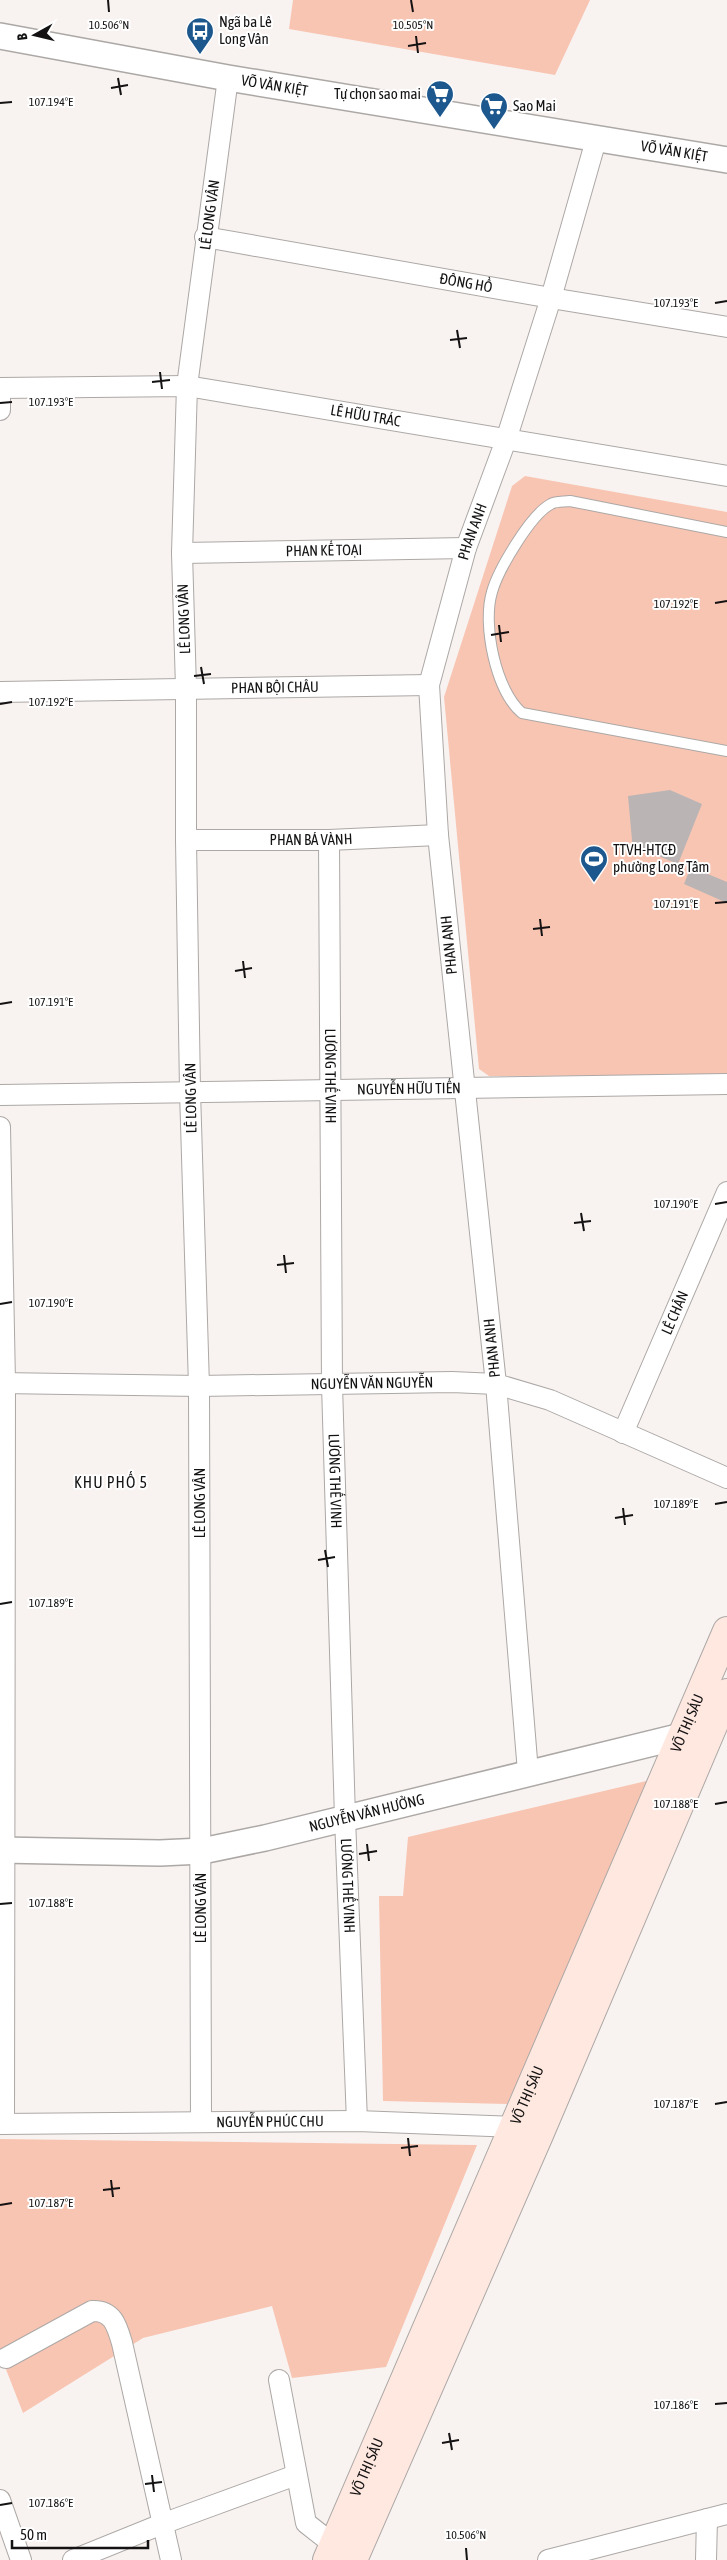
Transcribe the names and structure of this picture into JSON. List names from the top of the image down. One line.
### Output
{"streets":{"main road":["VÕ THỊ SÁU"],"street":["VÕ VĂN KIỆT","LÊ LONG VÂN","ĐÔNG HỒ","LÊ HỮU TRÁC","PHAN ANH","PHAN KẾ TOẠI","PHAN BỘI CHÂU","PHAN BÁ VÀNH","LƯƠNG THẾ VINH","NGUYỄN HỮU TIẾN","LÊ CHÂN","NGUYỄN VĂN NGUYỄN","NGUYỄN VĂN HƯỞNG","NGUYỄN PHÚC CHU"]},"crossings":[["VÕ VĂN KIỆT","LÊ LONG VÂN"],["VÕ VĂN KIỆT","PHAN ANH"],["LÊ LONG VÂN","ĐÔNG HỒ"],["LÊ LONG VÂN","LÊ HỮU TRÁC"],["LÊ LONG VÂN","PHAN KẾ TOẠI"],["LÊ LONG VÂN","PHAN BỘI CHÂU"],["LÊ LONG VÂN","PHAN BÁ VÀNH"],["LÊ LONG VÂN","NGUYỄN HỮU TIẾN"],["LÊ LONG VÂN","NGUYỄN VĂN NGUYỄN"],["LÊ LONG VÂN","NGUYỄN VĂN HƯỞNG"],["LÊ LONG VÂN","NGUYỄN PHÚC CHU"],["ĐÔNG HỒ","PHAN ANH"],["LÊ HỮU TRÁC","PHAN ANH"],["PHAN ANH","PHAN KẾ TOẠI"],["PHAN ANH","PHAN BỘI CHÂU"],["PHAN ANH","PHAN BÁ VÀNH"],["PHAN ANH","NGUYỄN HỮU TIẾN"],["PHAN ANH","NGUYỄN VĂN NGUYỄN"],["PHAN ANH","NGUYỄN VĂN HƯỞNG"],["PHAN BÁ VÀNH","LƯƠNG THẾ VINH"],["LƯƠNG THẾ VINH","NGUYỄN HỮU TIẾN"],["LƯƠNG THẾ VINH","NGUYỄN VĂN NGUYỄN"],["LƯƠNG THẾ VINH","NGUYỄN VĂN HƯỞNG"],["LƯƠNG THẾ VINH","NGUYỄN PHÚC CHU"],["LÊ CHÂN","NGUYỄN VĂN NGUYỄN"],["VÕ THỊ SÁU","NGUYỄN VĂN HƯỞNG"],["VÕ THỊ SÁU","NGUYỄN PHÚC CHU"]],"districts":["KHU PHỐ 5"],"places":{"bus stop":["Ngã ba Lê Long Vân"],"supermarket":["Tự chọn sao mai","Sao Mai"],"sports":["TTVH-HTCĐ phường Long Tâm"]},"scale_bar":"50 m","north":"left","coordinates":["10.506°N","10.505°N","107.194°E","107.193°E","107.192°E","107.191°E","107.190°E","107.189°E","107.188°E","107.187°E","107.186°E"]}
